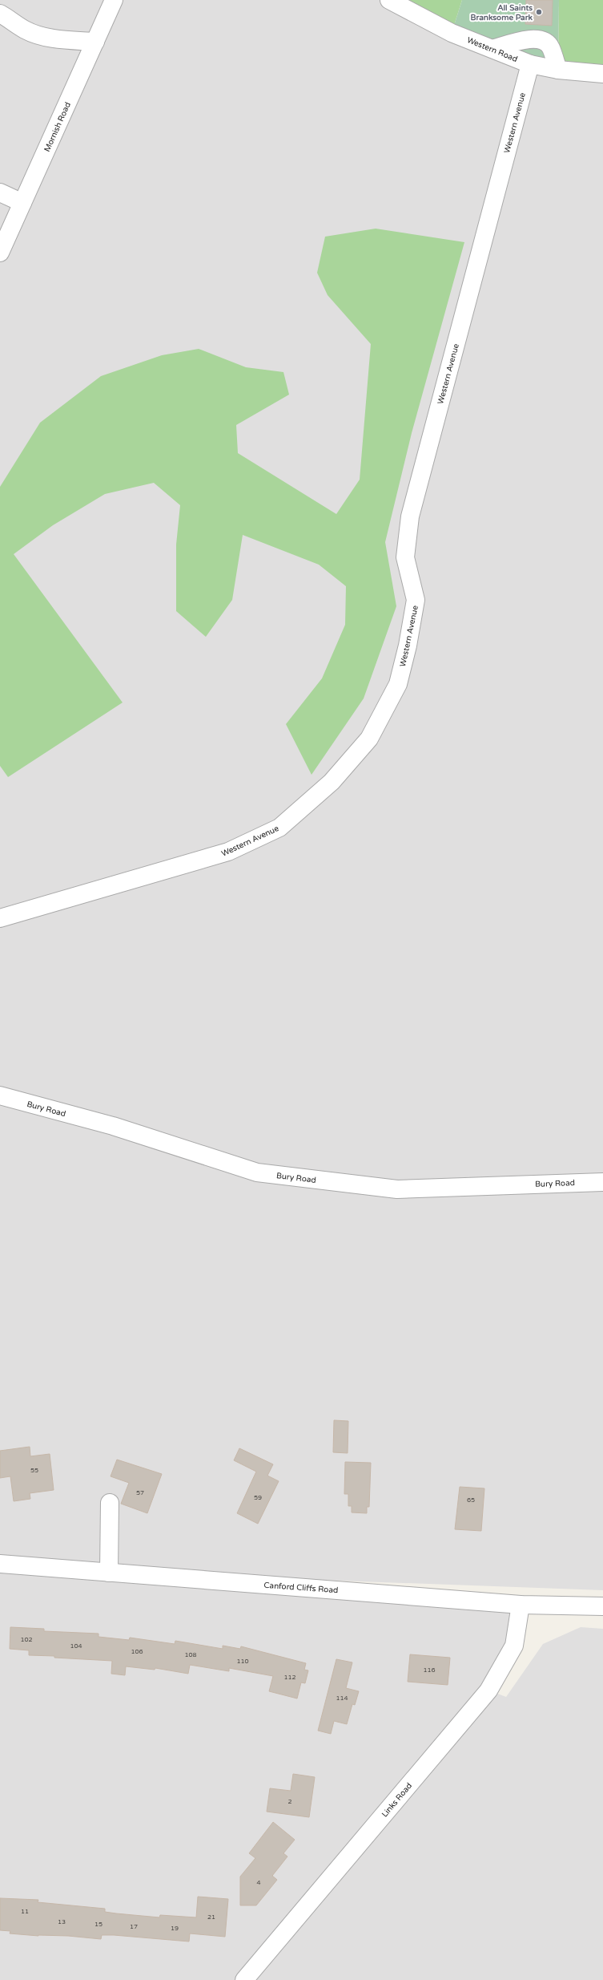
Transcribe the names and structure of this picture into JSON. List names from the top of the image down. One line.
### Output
{"streets":{"street":["Western Road","Western Avenue","Mornish Road","Bury Road","Canford Cliffs Road","Links Road"]},"crossings":[["Western Road","Western Avenue"],["Canford Cliffs Road","Links Road"]],"places":["All Saints Branksome Park"],"house_numbers":["55","57","59","65","102","104","106","108","110","116","112","114","2","4","11","21","13","15","17","19"]}
